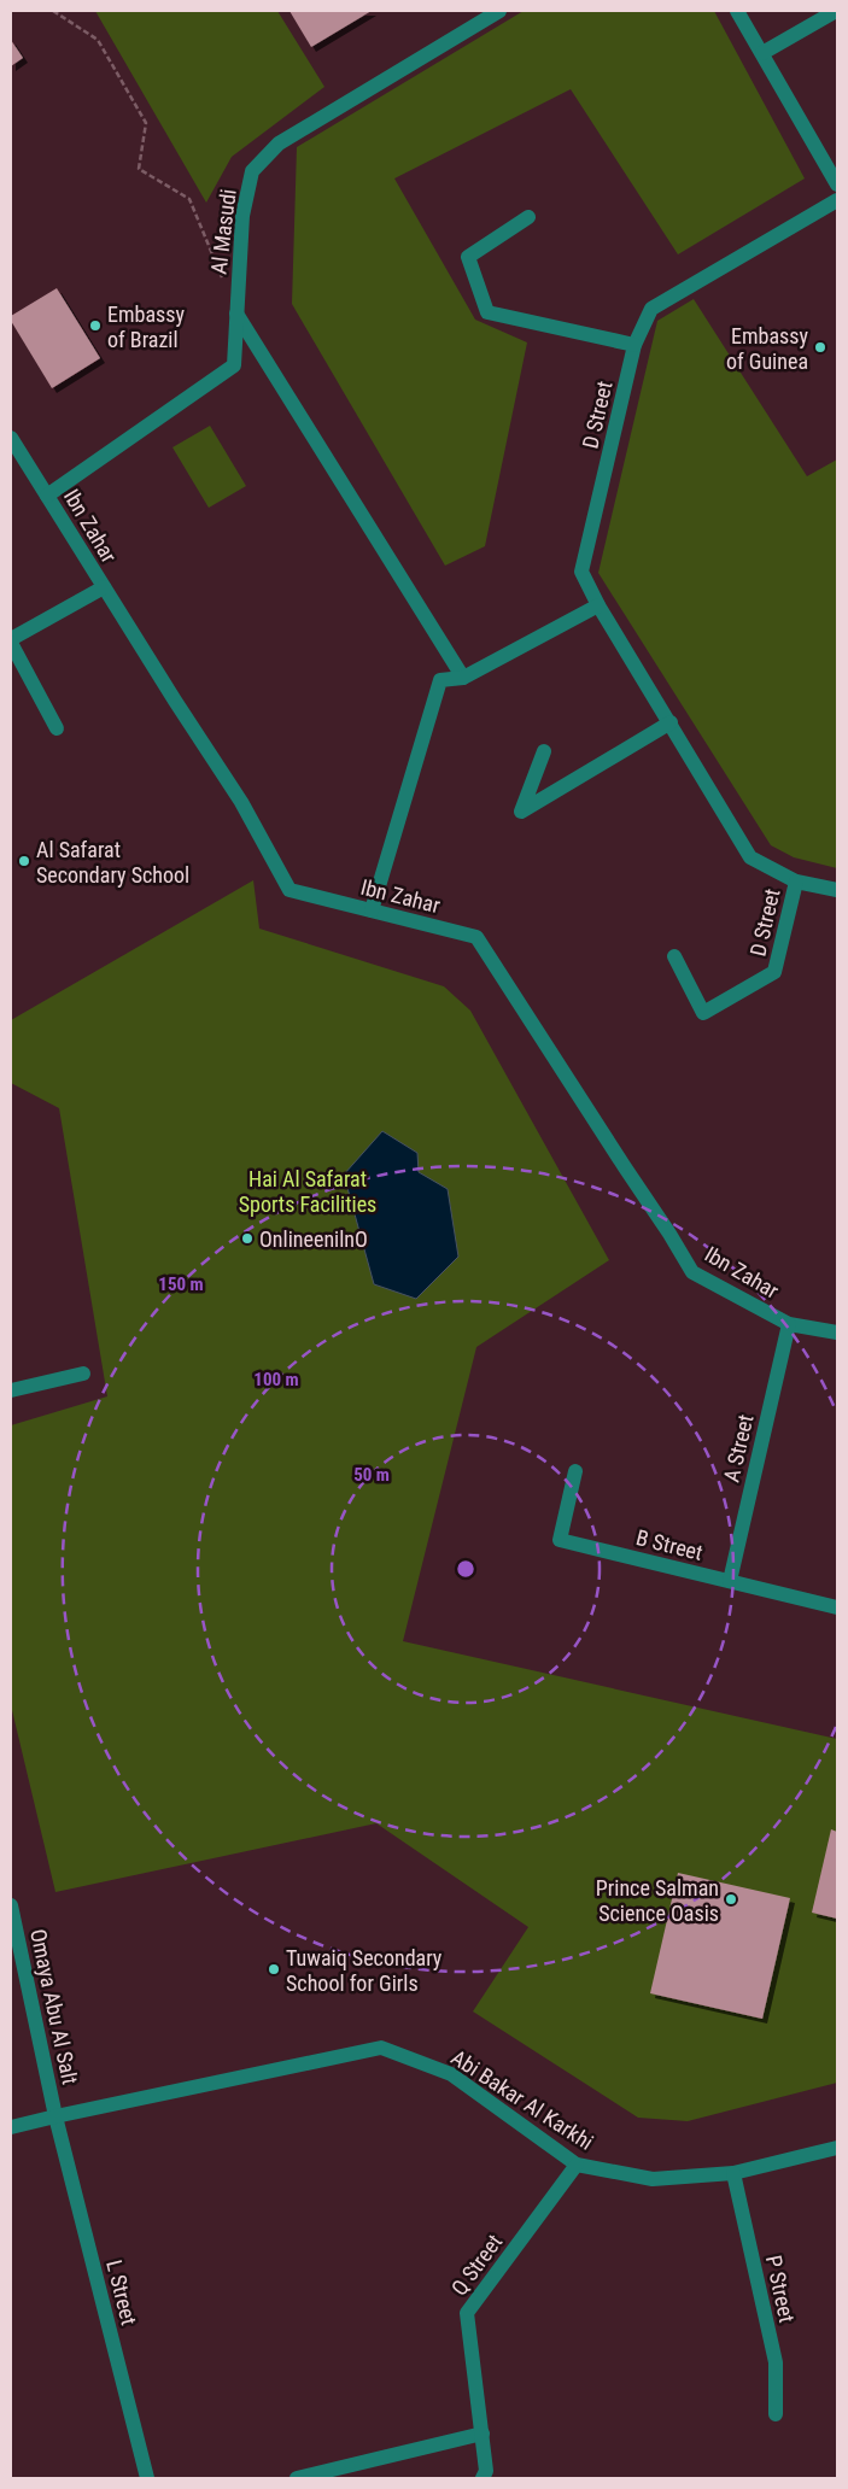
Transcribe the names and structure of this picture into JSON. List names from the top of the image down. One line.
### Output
{"streets":{"street":["Al Masudi","D Street","Ibn Zahar","A Street","B Street","Omaya Abu Al Salt","Abi Bakar Al Karkhi","Q Street","P Street","L Street"]},"crossings":[["Al Masudi","Ibn Zahar"],["Ibn Zahar","A Street"],["A Street","B Street"],["Omaya Abu Al Salt","Abi Bakar Al Karkhi"],["Omaya Abu Al Salt","L Street"],["Abi Bakar Al Karkhi","Q Street"],["Abi Bakar Al Karkhi","P Street"],["Abi Bakar Al Karkhi","L Street"]],"parks":["Hai Al Safarat Sports Facilities"],"places":["Embassy of Brazil","Embassy of Guinea","Al Safarat Secondary School","OnlineenilnO","Prince Salman Science Oasis","Tuwaiq Secondary School for Girls"],"rings":["150 m","100 m","50 m"]}
